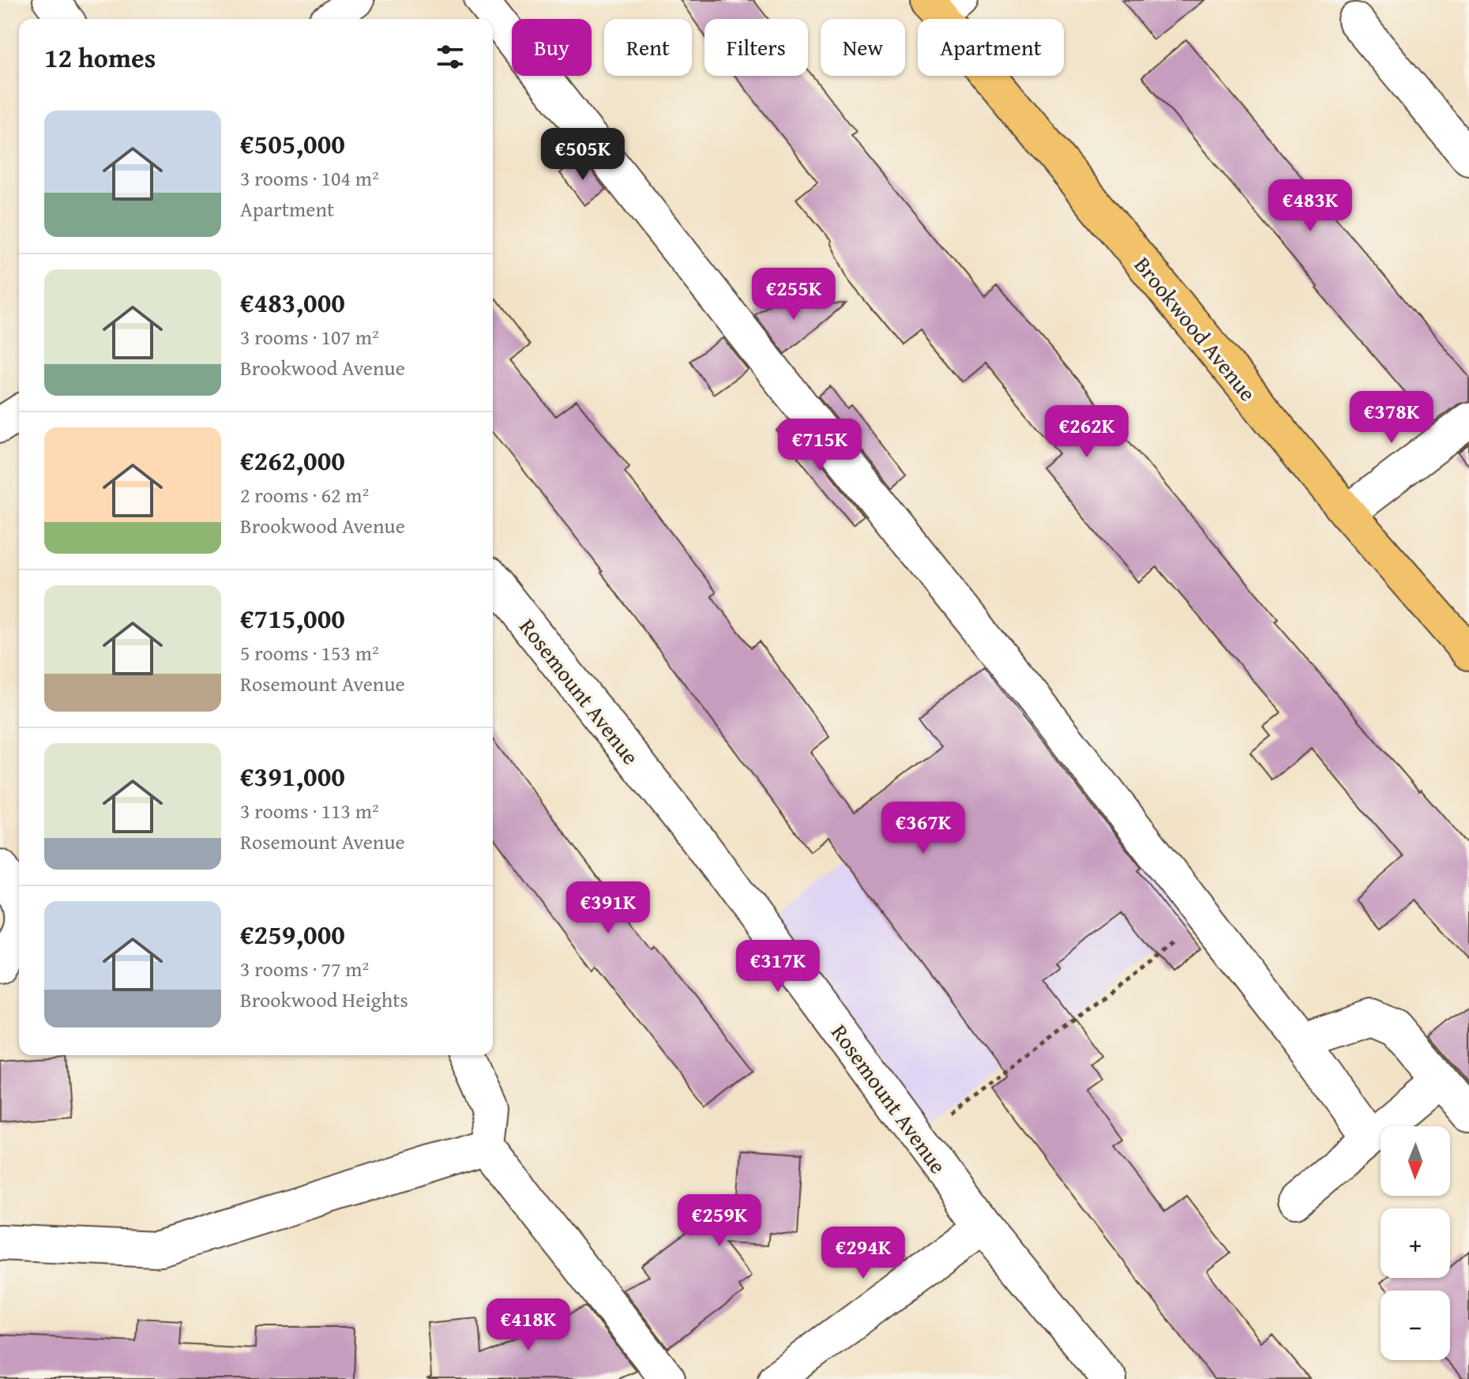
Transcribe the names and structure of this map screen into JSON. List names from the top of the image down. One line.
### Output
{"streets":{"main road":["Brookwood Avenue"],"street":["Rosemount Avenue"]},"north":"bottom","page":{"chip":["Buy","Rent","Filters","New","Apartment"],"heading":"12 homes","list":[{"name":"€505,000","note":"3 rooms · 104 m² · Apartment"},{"name":"€483,000","note":"3 rooms · 107 m² · Brookwood Avenue"},{"name":"€262,000","note":"2 rooms · 62 m² · Brookwood Avenue"},{"name":"€715,000","note":"5 rooms · 153 m² · Rosemount Avenue"},{"name":"€391,000","note":"3 rooms · 113 m² · Rosemount Avenue"},{"name":"€259,000","note":"3 rooms · 77 m² · Brookwood Heights"}],"price":["€505K","€483K","€255K","€378K","€262K","€715K","€367K","€391K","€317K","€259K","€294K","€418K"],"map_buttons":["+","−"]}}
